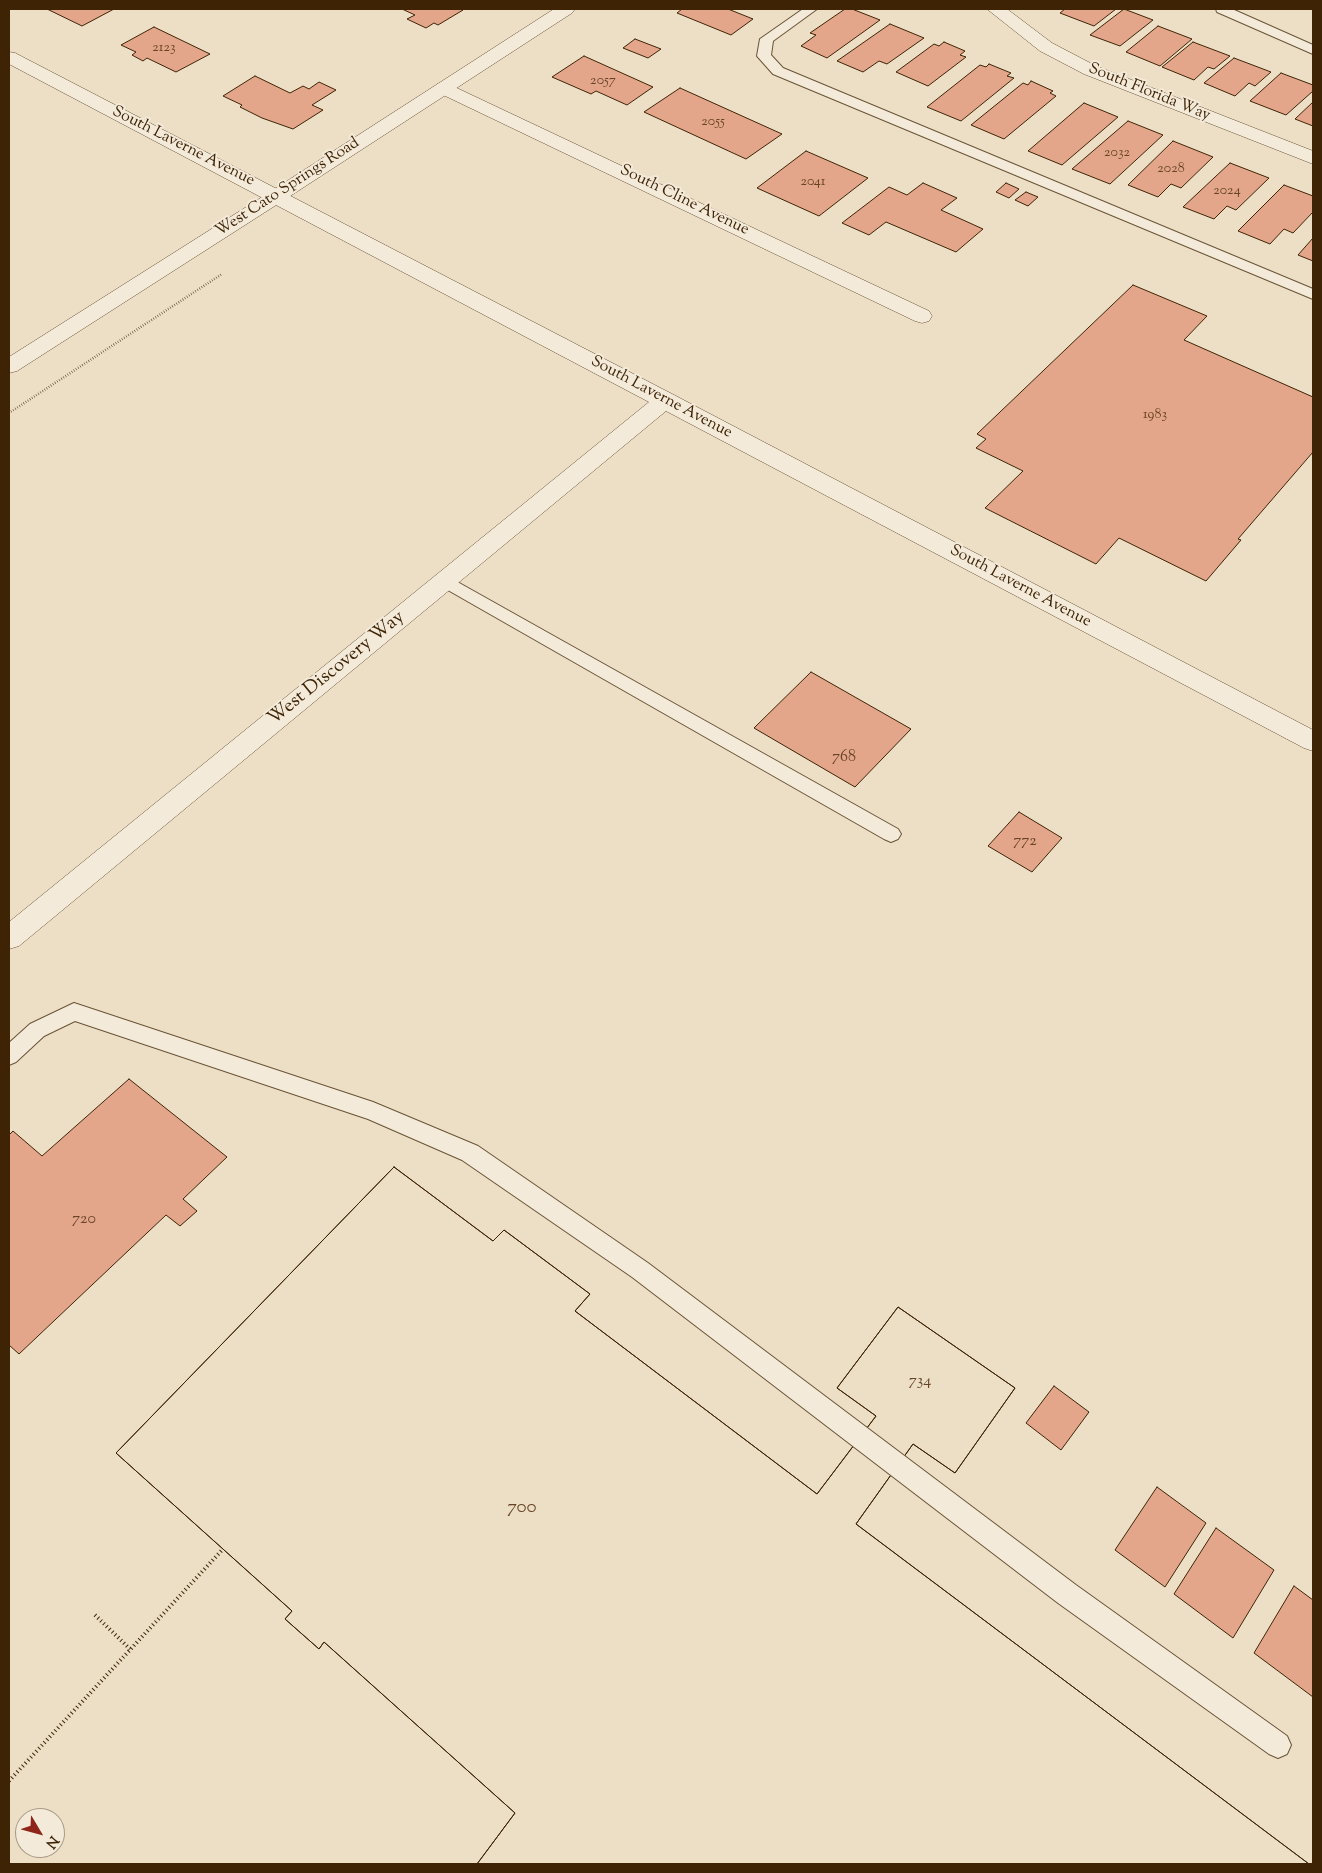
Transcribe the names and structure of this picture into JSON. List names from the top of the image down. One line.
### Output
{"streets":{"street":["South Florida Way","South Laverne Avenue","West Cato Springs Road","South Cline Avenue","West Discovery Way"]},"crossings":[["South Laverne Avenue","West Cato Springs Road"],["South Laverne Avenue","West Discovery Way"],["West Cato Springs Road","South Cline Avenue"]],"house_numbers":["2123","2057","2055","2032","2028","2041","2024","1983","768","772","720","734","700"],"north":"bottom right"}
